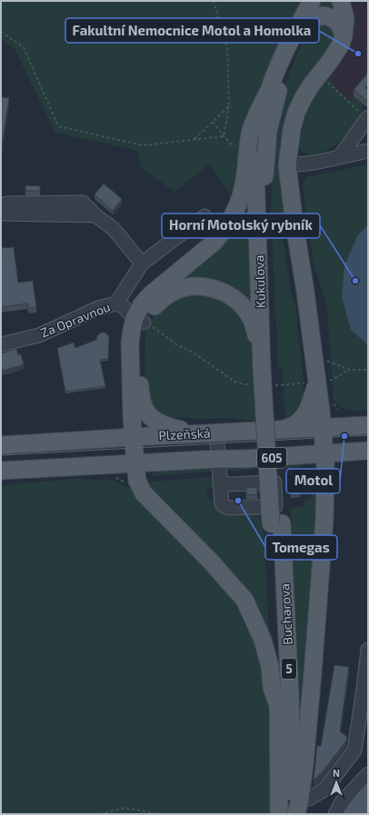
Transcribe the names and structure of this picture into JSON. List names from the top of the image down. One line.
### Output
{"streets":{"main road":["Kukulova","Plzeňská","605","Bucharova","5"],"street":["Za Opravnou"]},"crossings":[["Kukulova","Bucharova"]],"places":["Fakultní Nemocnice Motol a Homolka","Horní Motolský rybník","Motol","Tomegas"],"north":"top"}
